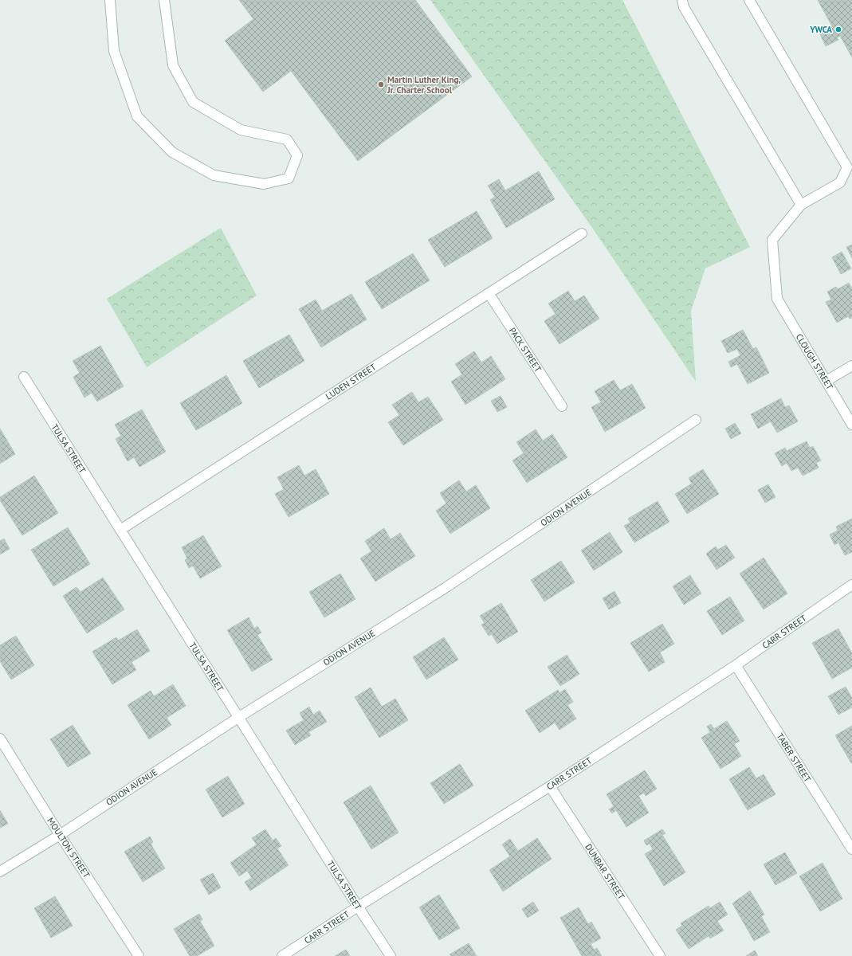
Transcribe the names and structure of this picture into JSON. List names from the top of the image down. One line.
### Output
{"streets":{"street":["PACK STREET","CLOUGH STREET","LUDEN STREET","TULSA STREET","ODION AVENUE","CARR STREET","TABER STREET","MOULTON STREET","DUNBAR STREET"]},"crossings":[["PACK STREET","LUDEN STREET"],["LUDEN STREET","TULSA STREET"],["TULSA STREET","ODION AVENUE"],["TULSA STREET","CARR STREET"],["ODION AVENUE","MOULTON STREET"],["CARR STREET","TABER STREET"],["CARR STREET","DUNBAR STREET"]],"places":["YWCA","Martin Luther King, Jr. Charter School"]}
